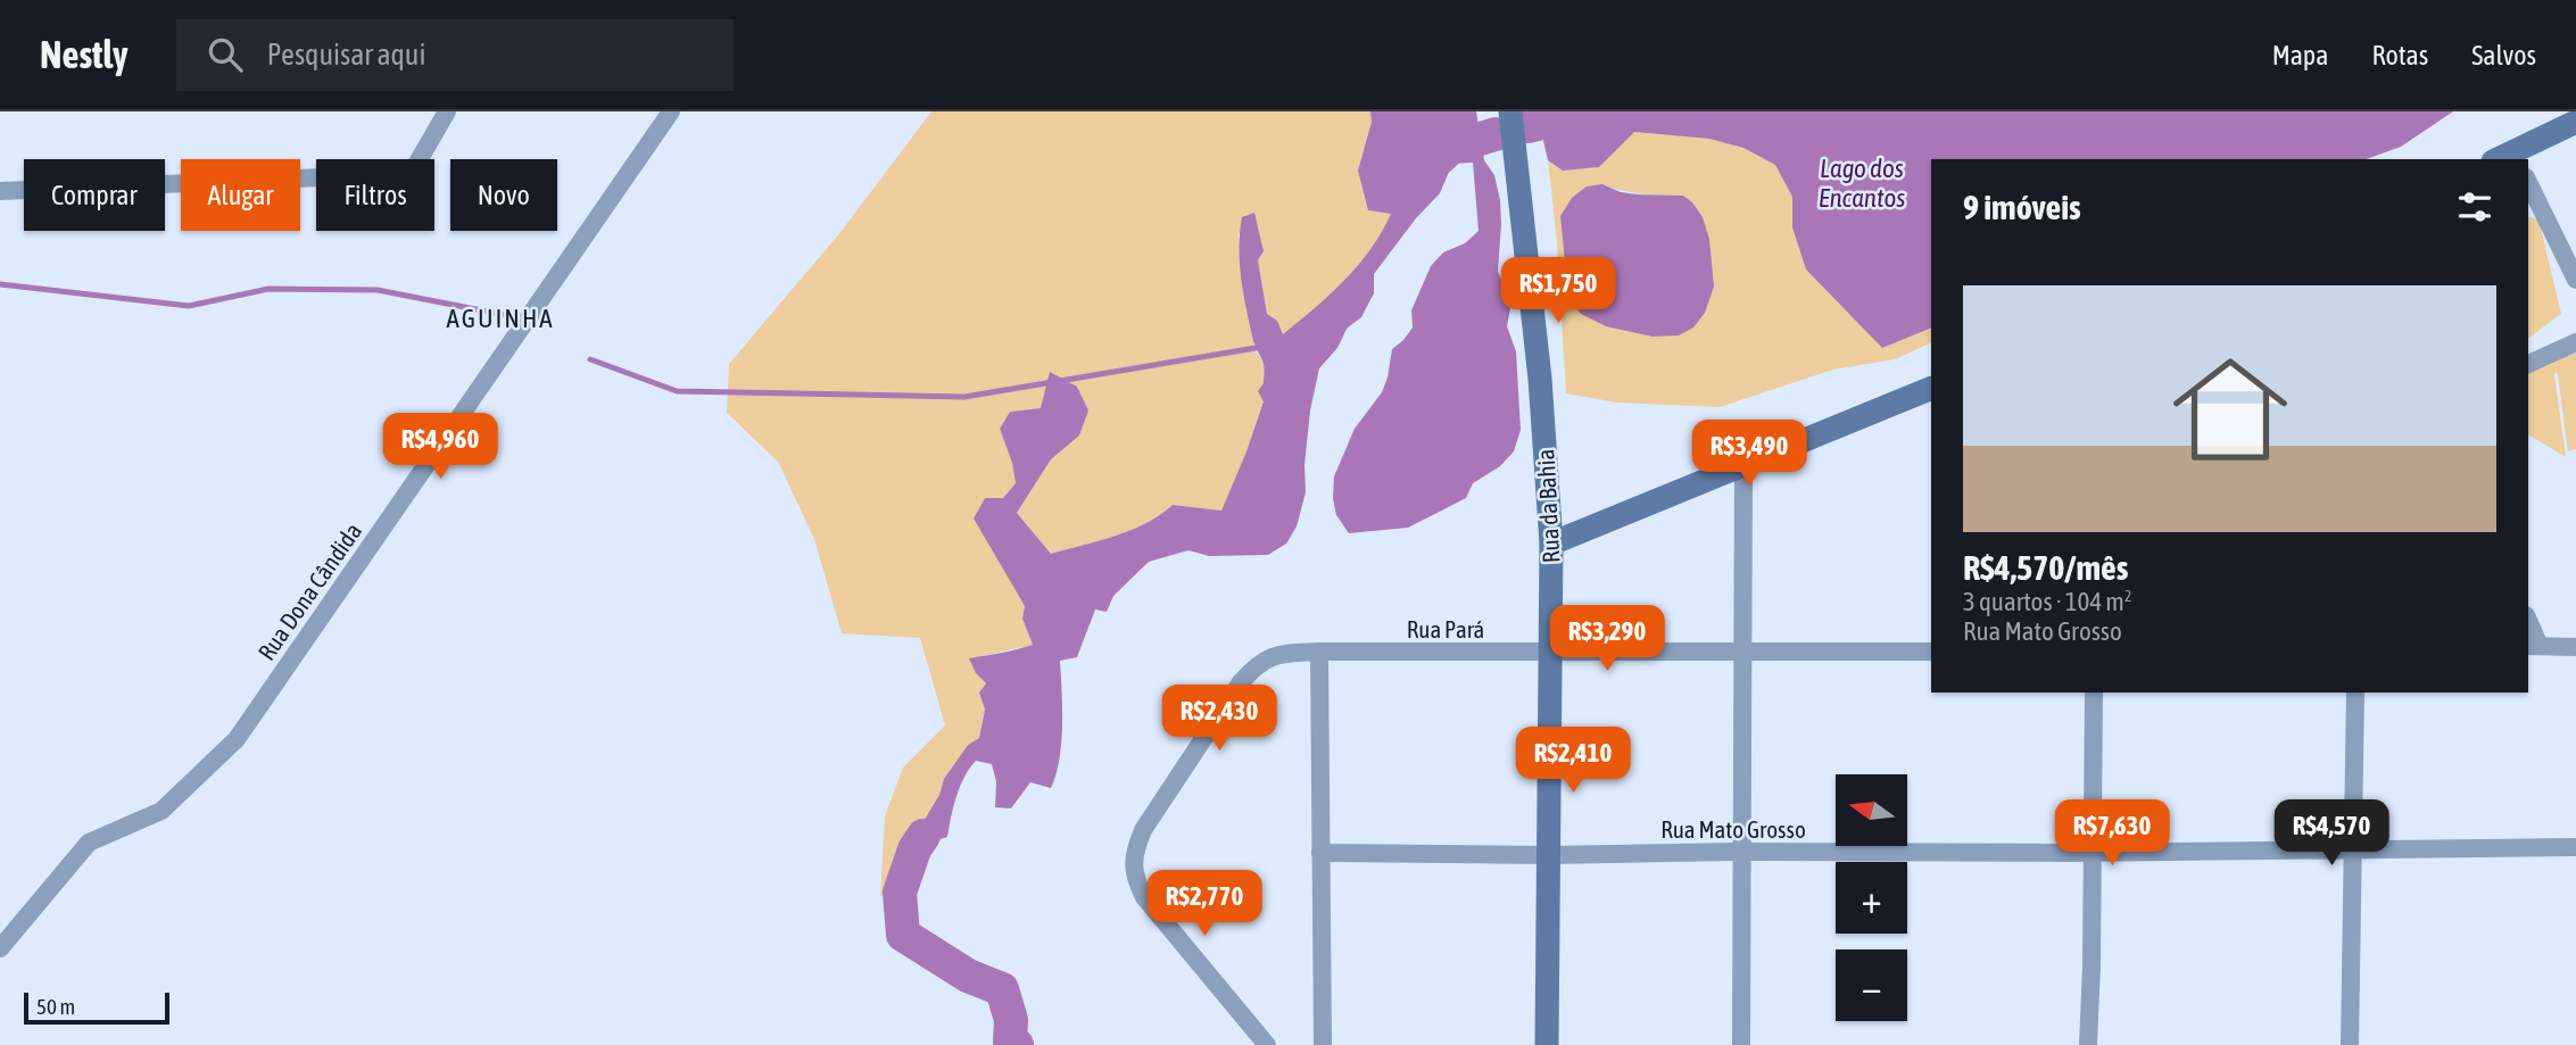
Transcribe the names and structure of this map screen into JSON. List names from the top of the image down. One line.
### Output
{"streets":{"street":["Rua da Bahia","Rua Dona Cândida","Rua Pará","Rua Mato Grosso"]},"crossings":[["Rua da Bahia","Rua Pará"],["Rua da Bahia","Rua Mato Grosso"]],"districts":["AGUINHA"],"water":["Lago dos Encantos"],"scale_bar":"50 m","north":"left","page":{"header":"Nestly","search":"Pesquisar aqui","nav":["Mapa","Rotas","Salvos"],"chip":["Comprar","Alugar","Filtros","Novo"],"heading":"9 imóveis","list":[{"name":"R$4,570/mês","note":"3 quartos · 104 m² · Rua Mato Grosso"}],"price":["R$1,750","R$4,960","R$3,490","R$3,290","R$2,430","R$2,410","R$7,630","R$4,570","R$2,770"],"map_buttons":["+","−"],"scale":"50 m"}}
